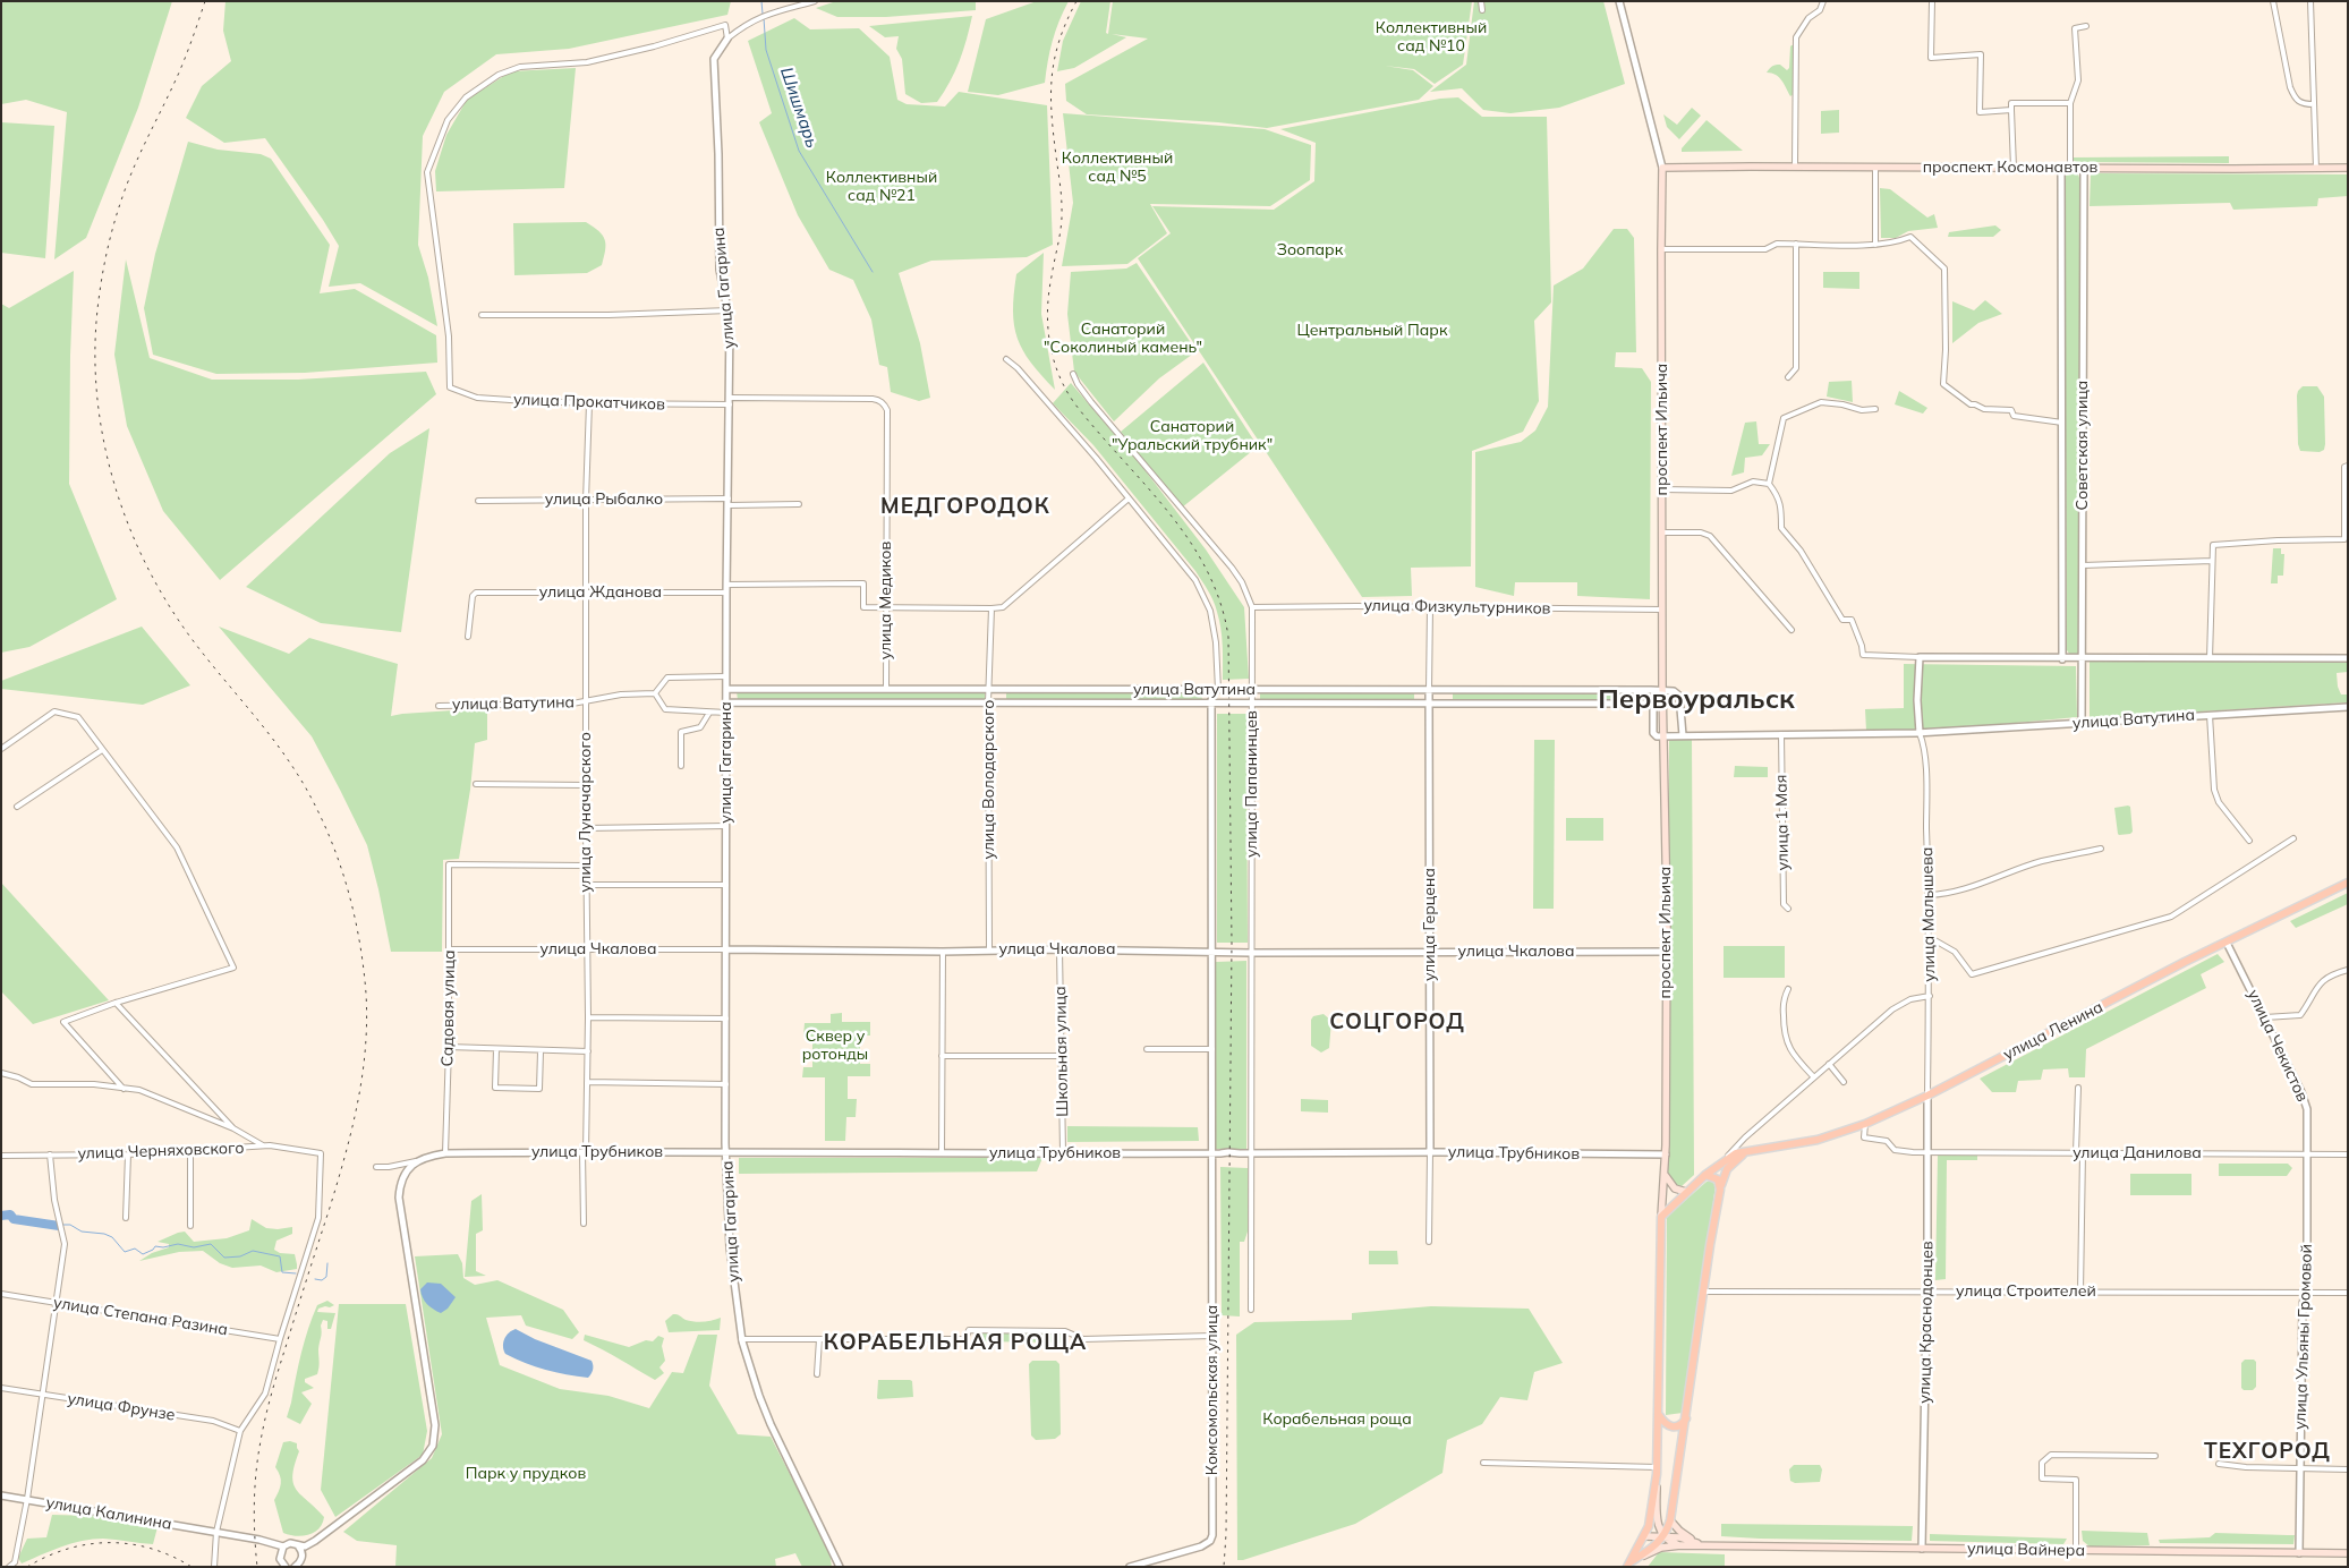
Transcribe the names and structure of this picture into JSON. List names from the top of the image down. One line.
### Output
{"streets":{"main road":["проспект Космонавтов","проспект Ильича","улица Ленина","улица Вайнера"],"street":["улица Гагарина","улица Прокатчиков","Советская улица","улица Рыбалко","улица Жданова","улица Медиков","улица Физкультурников","улица Ватутина","улица Володарского","улица Папанинцев","улица Луначарского","улица 1 Мая","улица Малышева","улица Герцена","улица Чкалова","Садовая улица","улица Чекистов","Школьная улица","улица Черняховского","улица Трубников","улица Данилова","улица Строителей","улица Степана Разина","улица Краснодонцев","улица Ульяны Громовой","Комсомольская улица","улица Фрунзе","улица Калинина"]},"crossings":[["проспект Космонавтов","проспект Ильича"],["проспект Космонавтов","Советская улица"],["улица Гагарина","улица Прокатчиков"],["улица Гагарина","улица Рыбалко"],["улица Гагарина","улица Жданова"],["улица Гагарина","улица Медиков"],["улица Гагарина","улица Ватутина"],["улица Гагарина","улица Чкалова"],["улица Гагарина","улица Трубников"],["улица Прокатчиков","улица Луначарского"],["проспект Ильича","улица Физкультурников"],["проспект Ильича","улица Ватутина"],["проспект Ильича","улица Чкалова"],["проспект Ильича","улица Ленина"],["проспект Ильича","улица Трубников"],["проспект Ильича","улица Вайнера"],["Советская улица","улица Ватутина"],["улица Рыбалко","улица Луначарского"],["улица Жданова","улица Луначарского"],["улица Медиков","улица Ватутина"],["улица Физкультурников","улица Папанинцев"],["улица Физкультурников","улица Герцена"],["улица Ватутина","улица Володарского"],["улица Ватутина","улица Папанинцев"],["улица Ватутина","улица Луначарского"],["улица Ватутина","улица 1 Мая"],["улица Ватутина","улица Малышева"],["улица Ватутина","улица Герцена"],["улица Володарского","улица Чкалова"],["улица Папанинцев","улица Чкалова"],["улица Папанинцев","улица Трубников"],["улица Луначарского","улица Чкалова"],["улица Луначарского","Садовая улица"],["улица Луначарского","улица Трубников"],["улица Малышева","улица Ленина"],["улица Малышева","улица Краснодонцев"],["улица Герцена","улица Чкалова"],["улица Герцена","улица Трубников"],["улица Чкалова","Садовая улица"],["улица Чкалова","Школьная улица"],["Садовая улица","улица Трубников"],["улица Ленина","улица Чекистов"],["улица Ленина","улица Данилова"],["улица Ленина","улица Краснодонцев"],["улица Чекистов","улица Данилова"],["улица Чекистов","улица Ульяны Громовой"],["Школьная улица","улица Трубников"],["улица Черняховского","улица Степана Разина"],["улица Трубников","Комсомольская улица"],["улица Данилова","улица Краснодонцев"],["улица Данилова","улица Ульяны Громовой"],["улица Строителей","улица Краснодонцев"],["улица Строителей","улица Ульяны Громовой"],["улица Краснодонцев","улица Вайнера"],["улица Ульяны Громовой","улица Вайнера"]],"districts":["МЕДГОРОДОК","Первоуральск","СОЦГОРОД","КОРАБЕЛЬНАЯ РОЩА","ТЕХГОРОД"],"water":["Шишмарь"],"parks":["Коллективный сад №10","Коллективный сад №5","Коллективный сад №21","Зоопарк","Санаторий \"Соколиный камень\"","Центральный Парк","Санаторий \"Уральский трубник\"","Сквер у ротонды","Корабельная роща","Парк у прудков"]}
